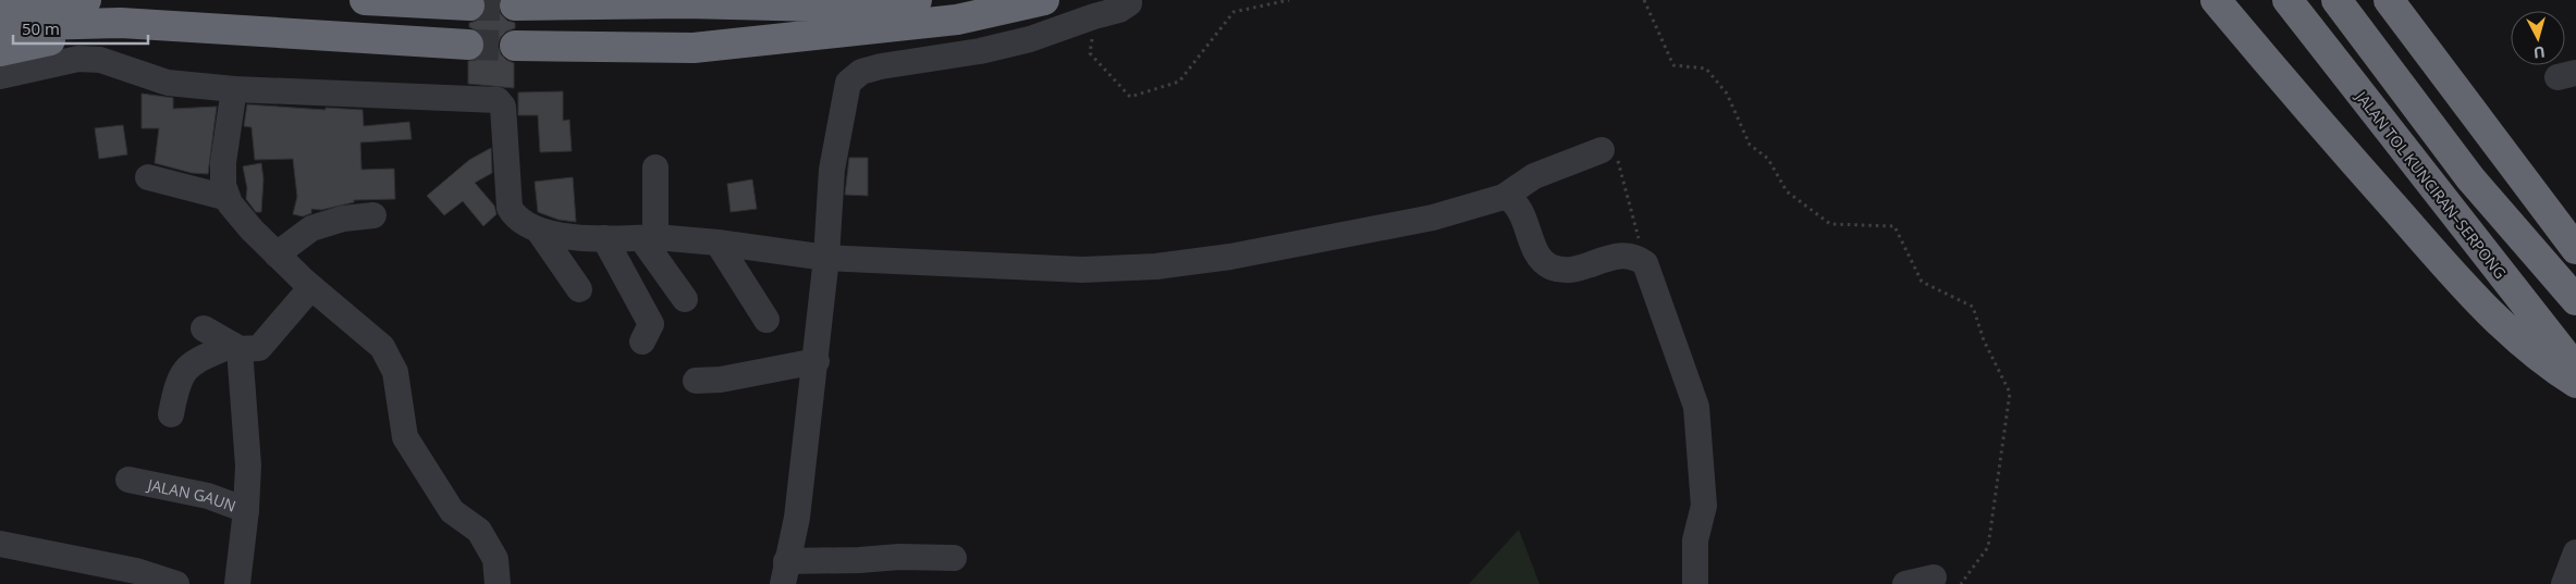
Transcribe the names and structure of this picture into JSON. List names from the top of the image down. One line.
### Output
{"streets":{"highway":["JALAN TOL KUNCIRAN–SERPONG"],"street":["JALAN GAUN"]},"scale_bar":"50 m","north":"bottom"}
